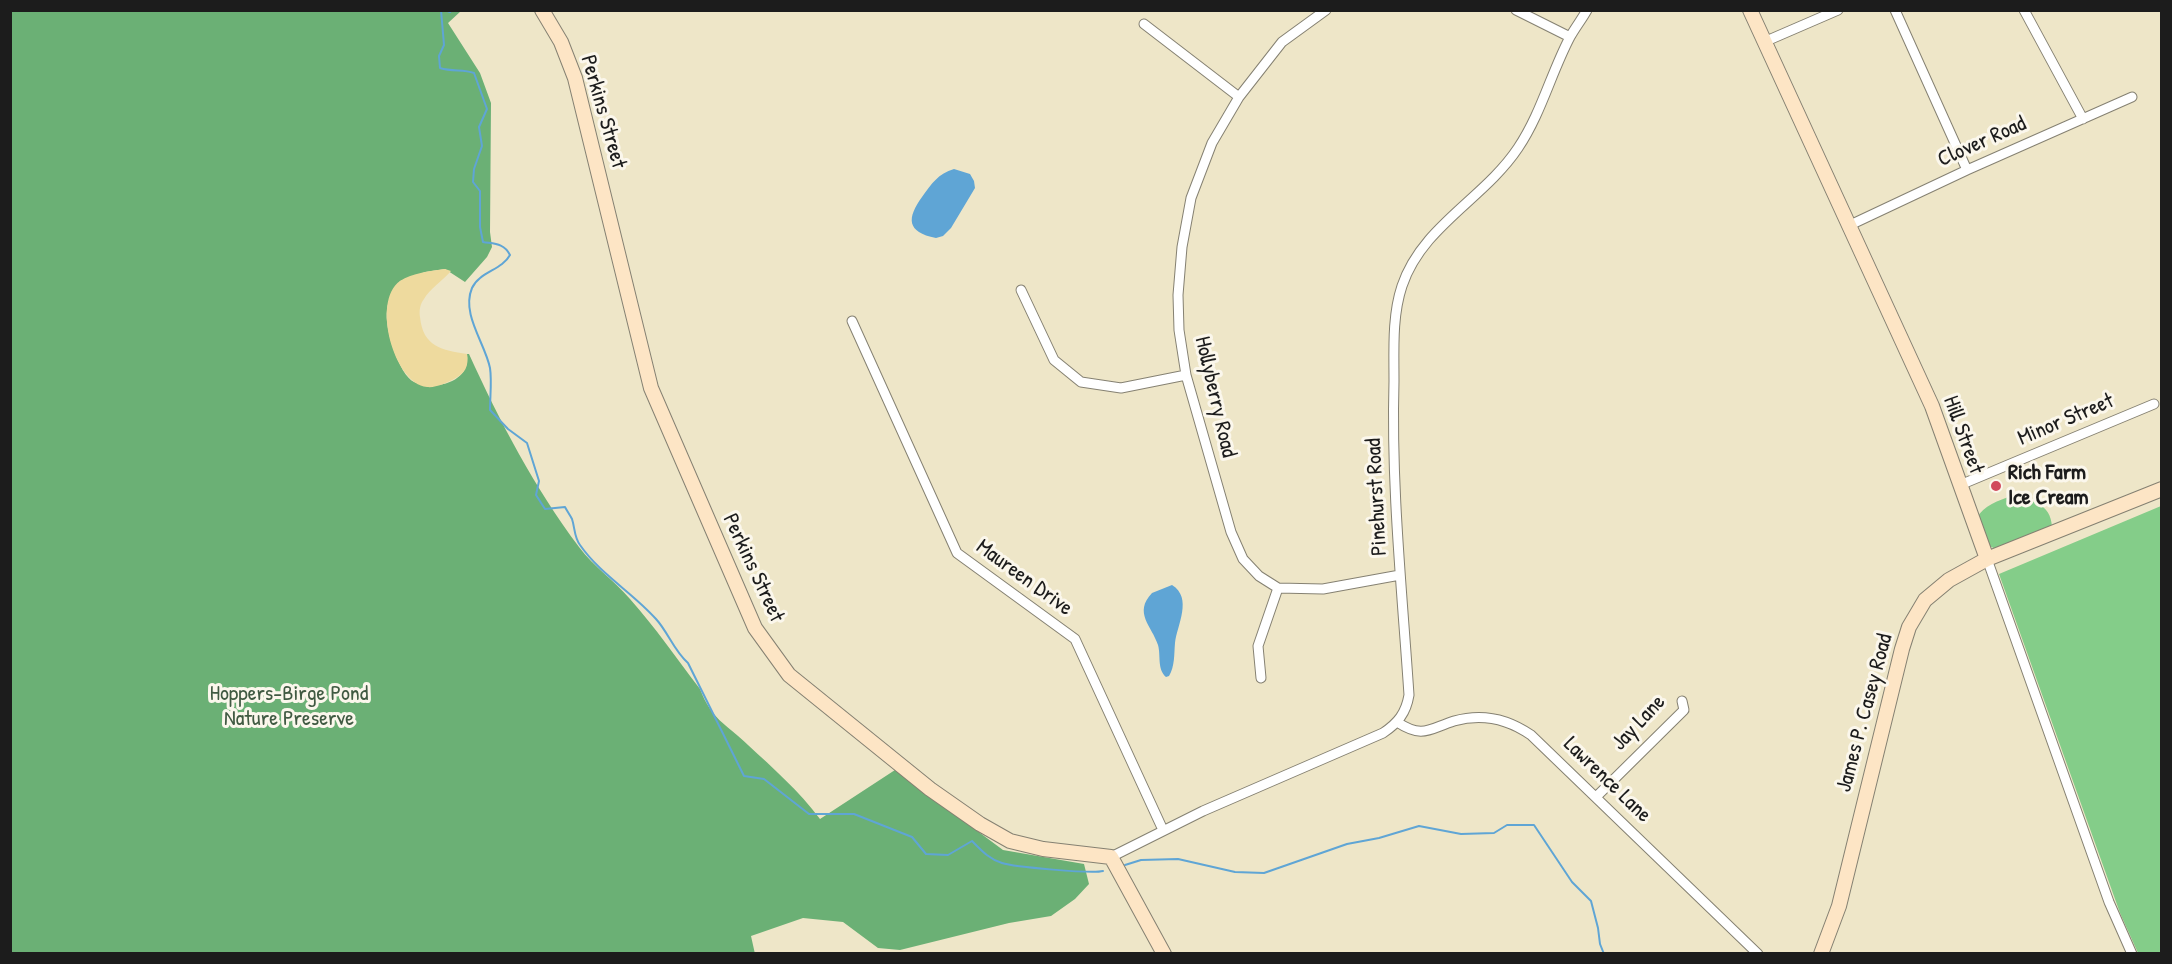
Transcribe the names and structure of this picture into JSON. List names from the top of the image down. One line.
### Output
{"streets":{"street":["Perkins Street","Clover Road","Hollyberry Road","Minor Street","Hill Street","Pinehurst Road","Maureen Drive","James P. Casey Road","Jay Lane","Lawrence Lane"]},"crossings":[["Clover Road","Hill Street"],["Minor Street","Hill Street"],["Hill Street","James P. Casey Road"],["Pinehurst Road","Lawrence Lane"],["Jay Lane","Lawrence Lane"]],"parks":["Hoppers-Birge Pond Nature Preserve"],"places":["Rich Farm Ice Cream"]}
